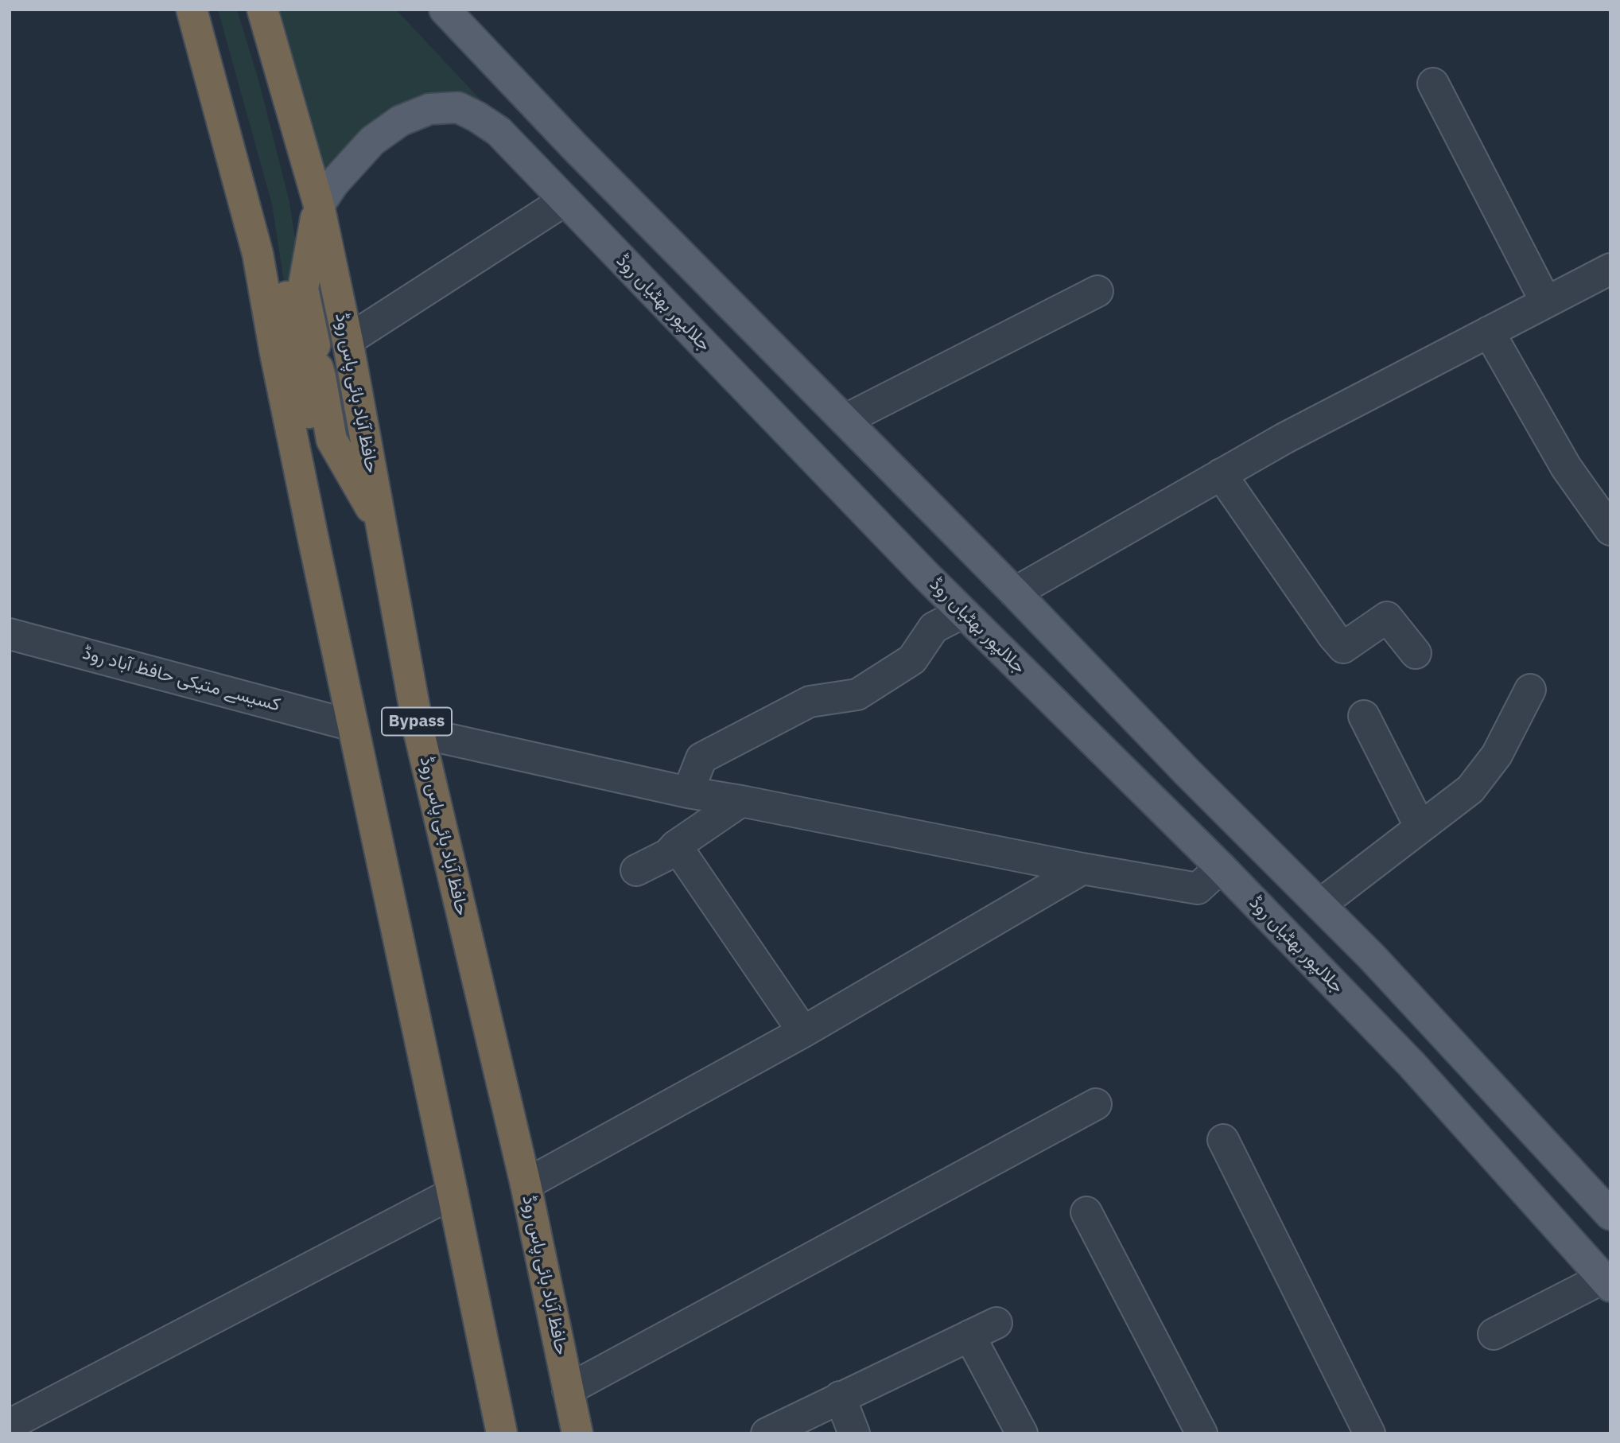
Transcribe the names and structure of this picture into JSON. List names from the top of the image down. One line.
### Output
{"streets":{"highway":["حافظ آباد بائی پاس روڈ","Bypass"],"main road":["جلالپور بھٹیاں روڈ"],"street":["کسیسے متیکی حافظ آباد روڈ"]},"crossings":[["جلالپور بھٹیاں روڈ","حافظ آباد بائی پاس روڈ"],["جلالپور بھٹیاں روڈ","Bypass"],["حافظ آباد بائی پاس روڈ","Bypass"],["کسیسے متیکی حافظ آباد روڈ","Bypass"]]}
